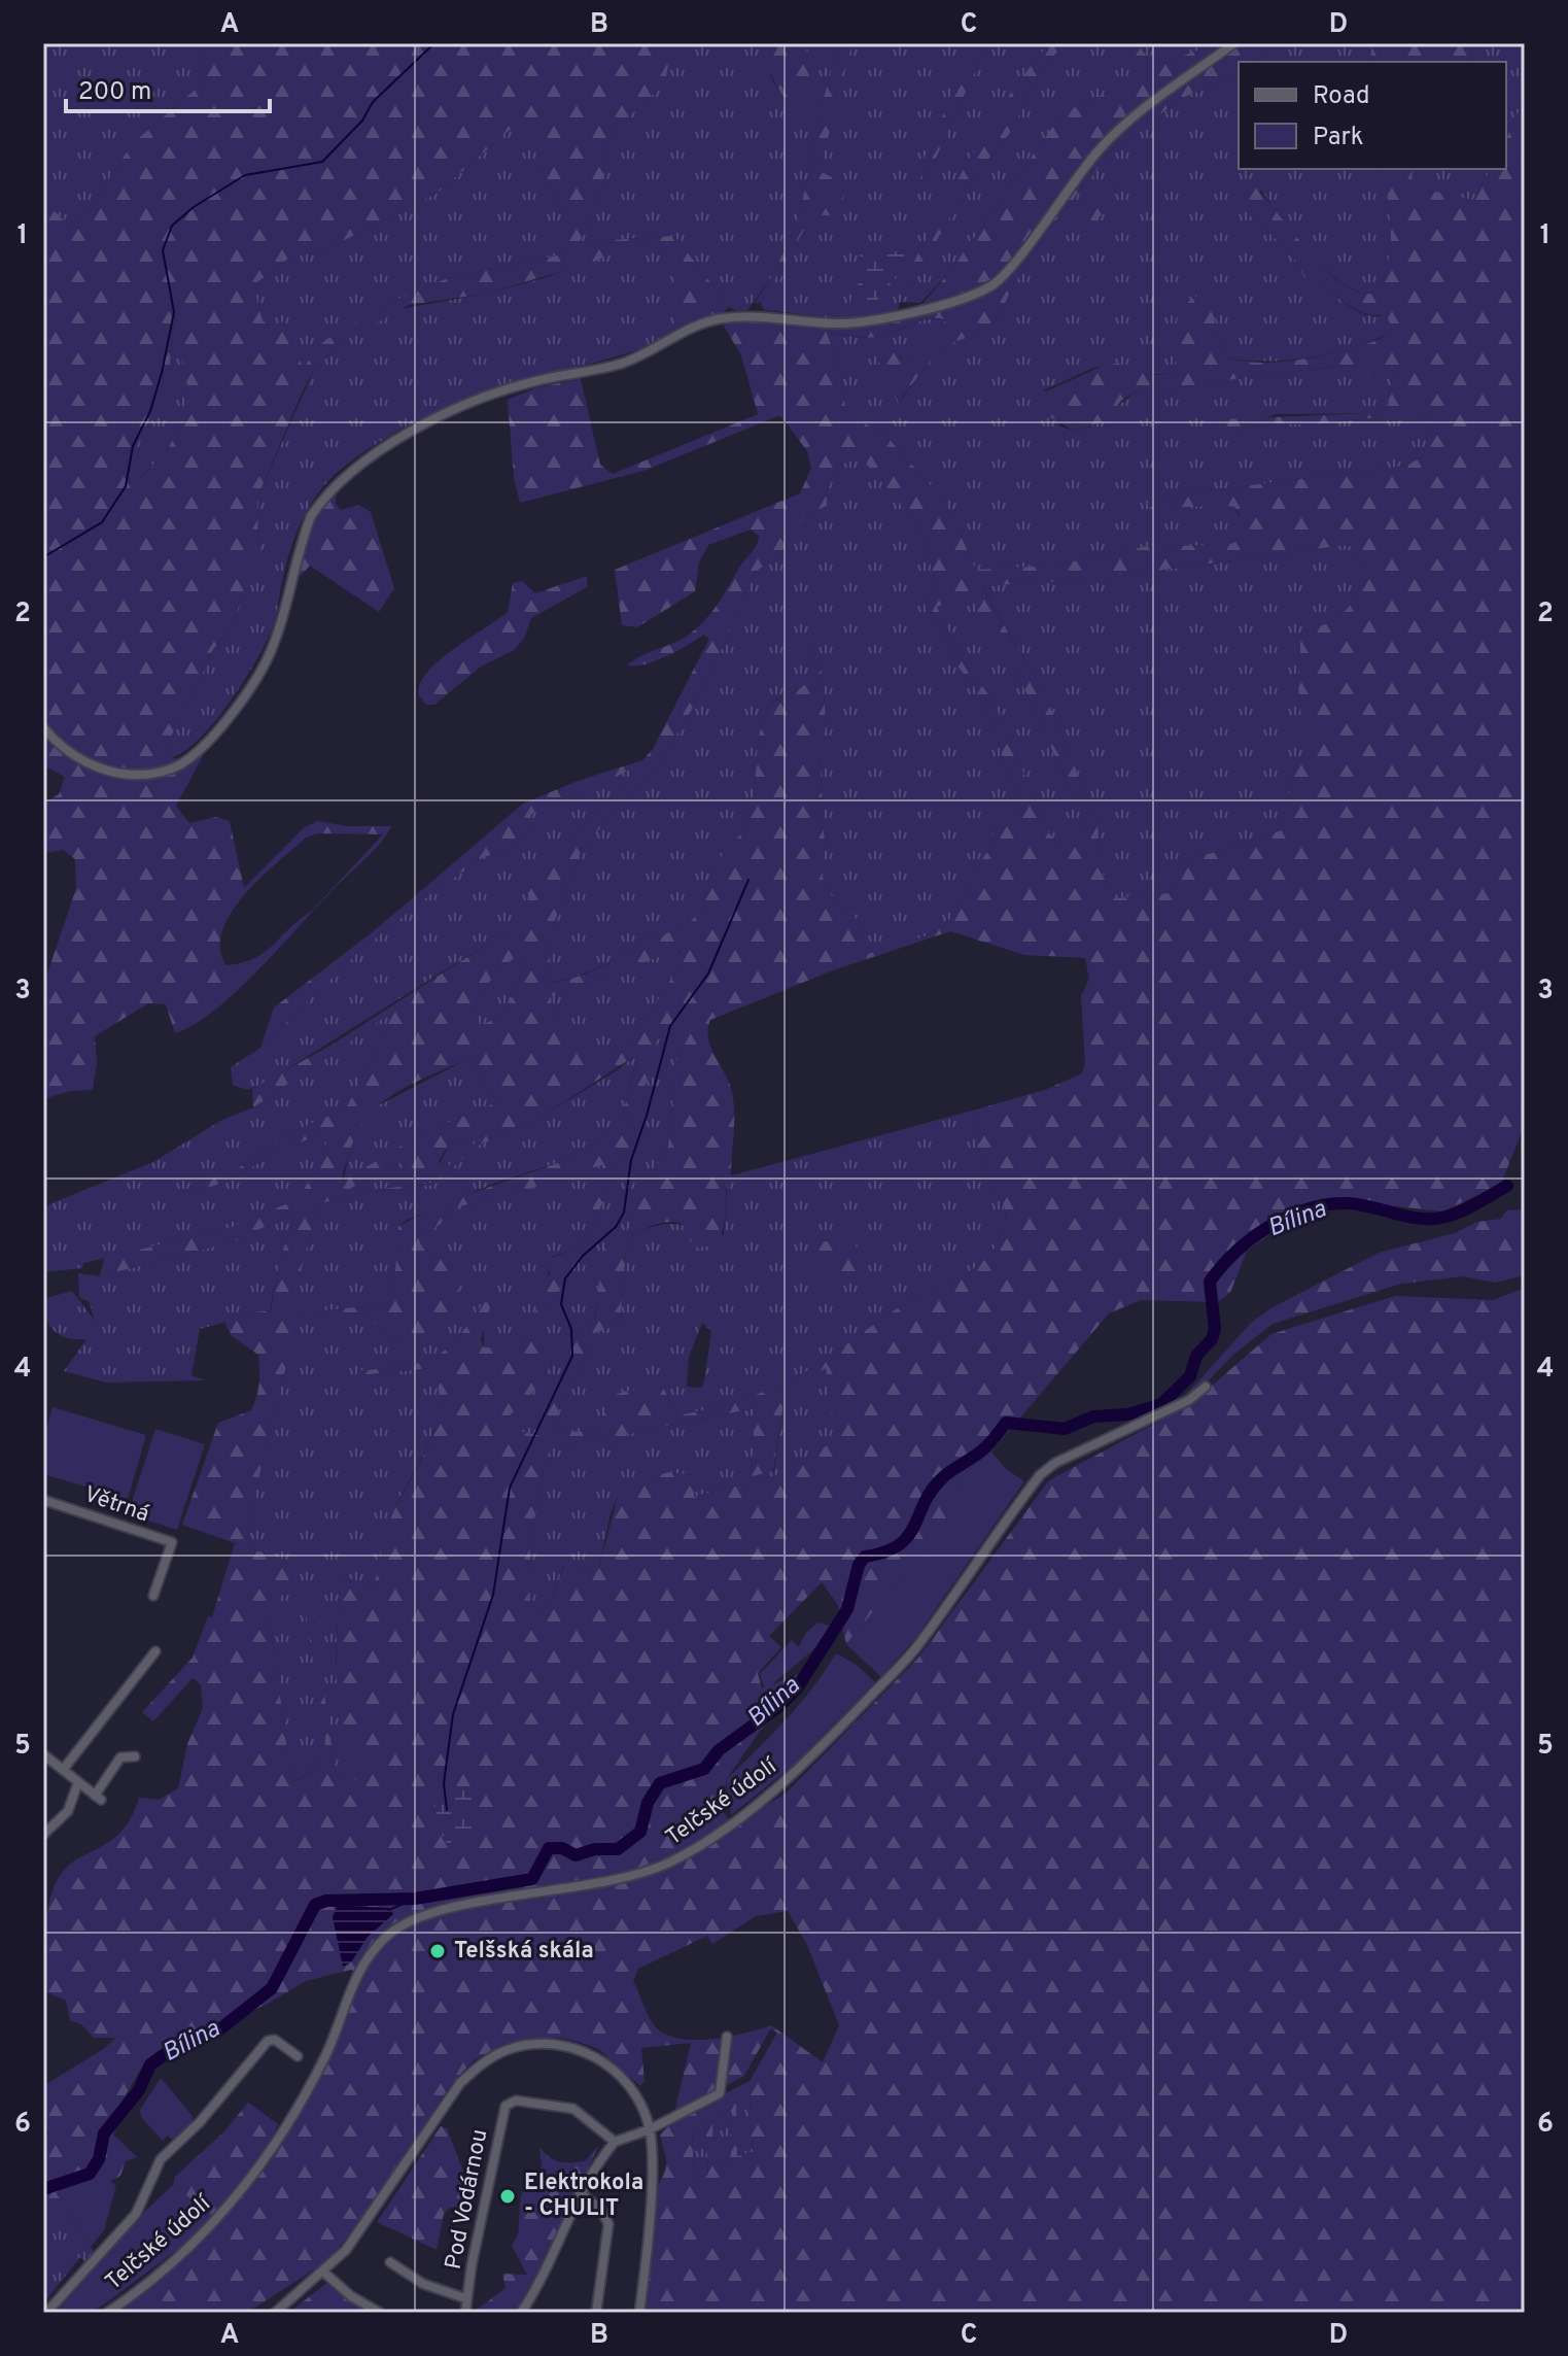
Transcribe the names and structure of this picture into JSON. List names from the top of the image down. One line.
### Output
{"streets":{"street":["Větrná","Telčské údolí","Pod Vodárnou"]},"water":["Bílina"],"places":["Telšská skála","Elektrokola - CHULIT"],"legend":["Road","Park"],"scale_bar":"200 m","grid":{"columns":["A","B","C","D"],"rows":["1","2","3","4","5","6"]}}
